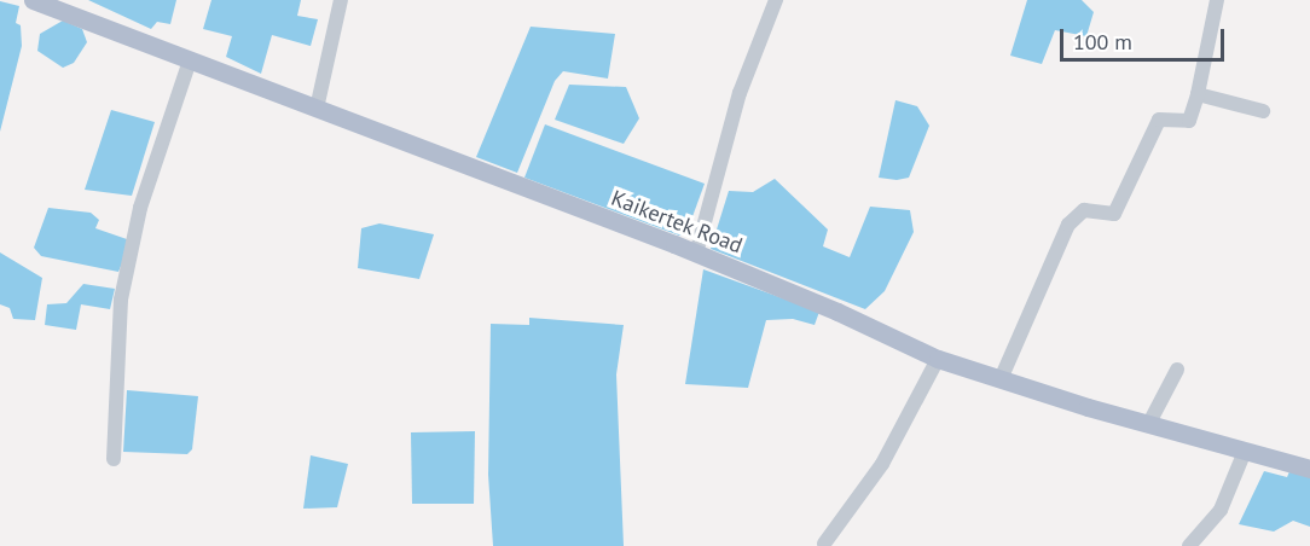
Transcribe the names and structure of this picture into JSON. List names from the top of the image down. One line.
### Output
{"streets":{"main road":["Kaikertek Road"]},"scale_bar":"100 m"}
